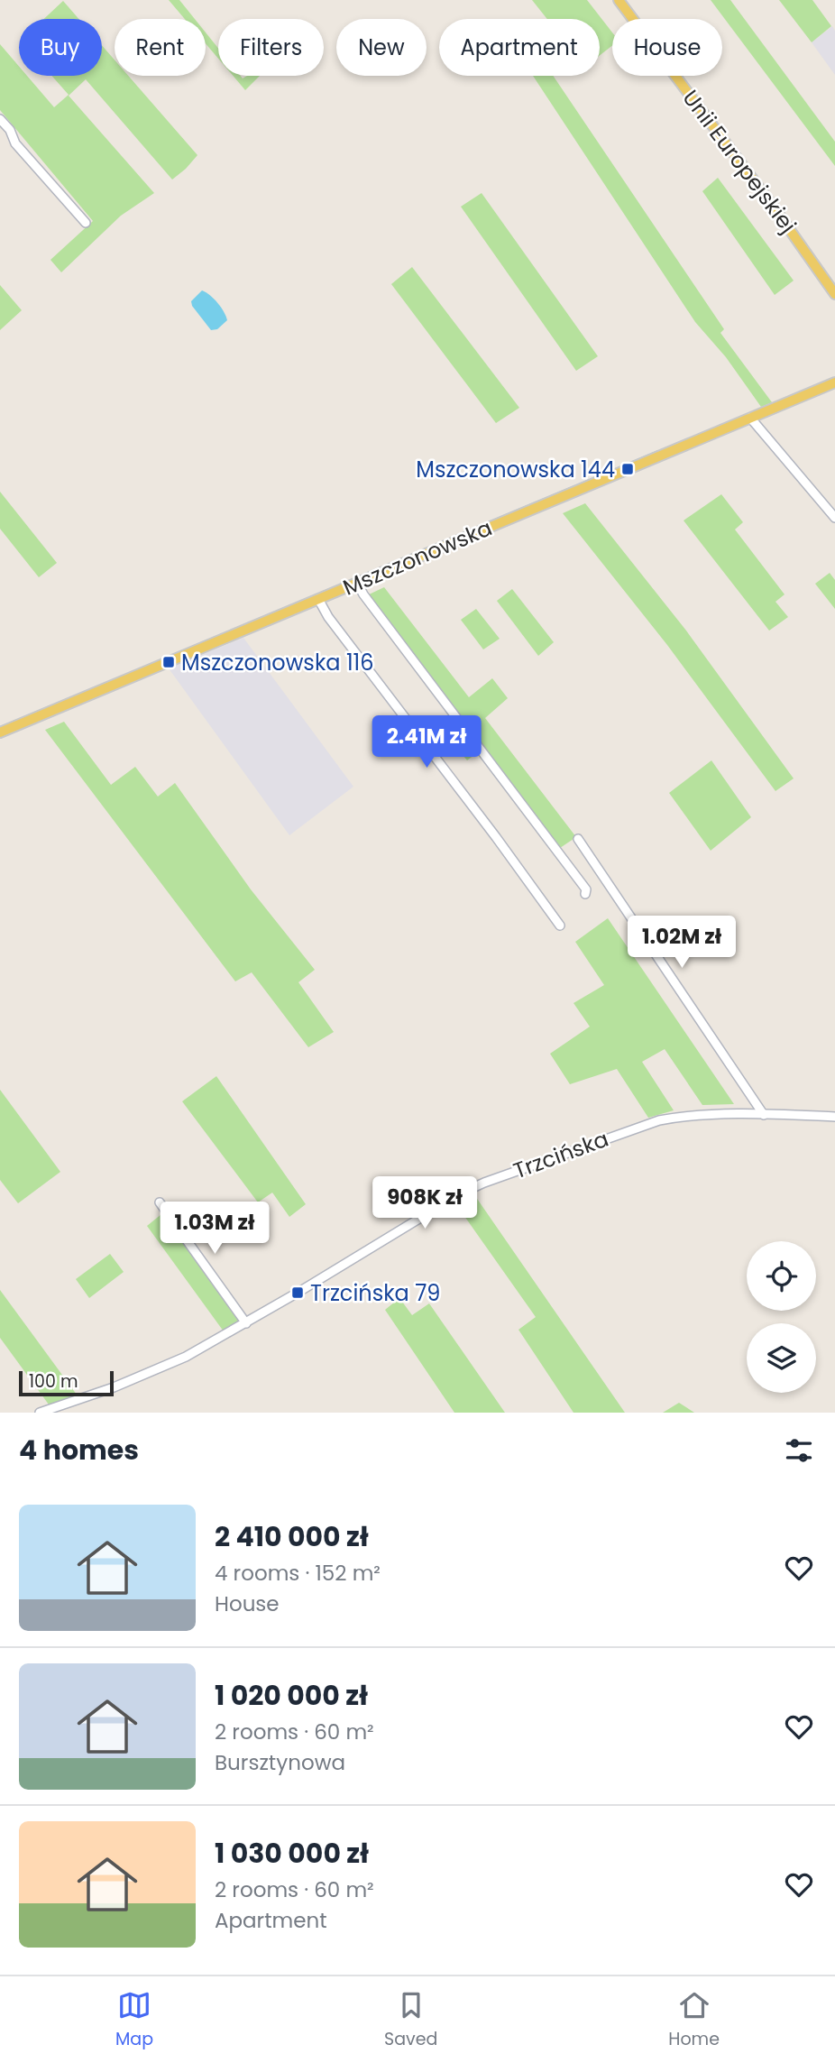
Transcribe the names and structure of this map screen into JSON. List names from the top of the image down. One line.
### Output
{"streets":{"main road":["Unii Europejskiej","Mszczonowska"],"street":["Trzcińska"]},"places":{"transit":["Mszczonowska 144","Mszczonowska 116","Trzcińska 79"]},"scale_bar":"100 m","page":{"chip":["Buy","Rent","Filters","New","Apartment","House"],"price":["2.41M zł","1.02M zł","908K zł","1.03M zł"],"scale":"100 m","heading":"4 homes","list":[{"name":"2 410 000 zł","note":"4 rooms · 152 m² · House"},{"name":"1 020 000 zł","note":"2 rooms · 60 m² · Bursztynowa"},{"name":"1 030 000 zł","note":"2 rooms · 60 m² · Apartment"}],"tabs":["Map","Saved","Home"]}}
